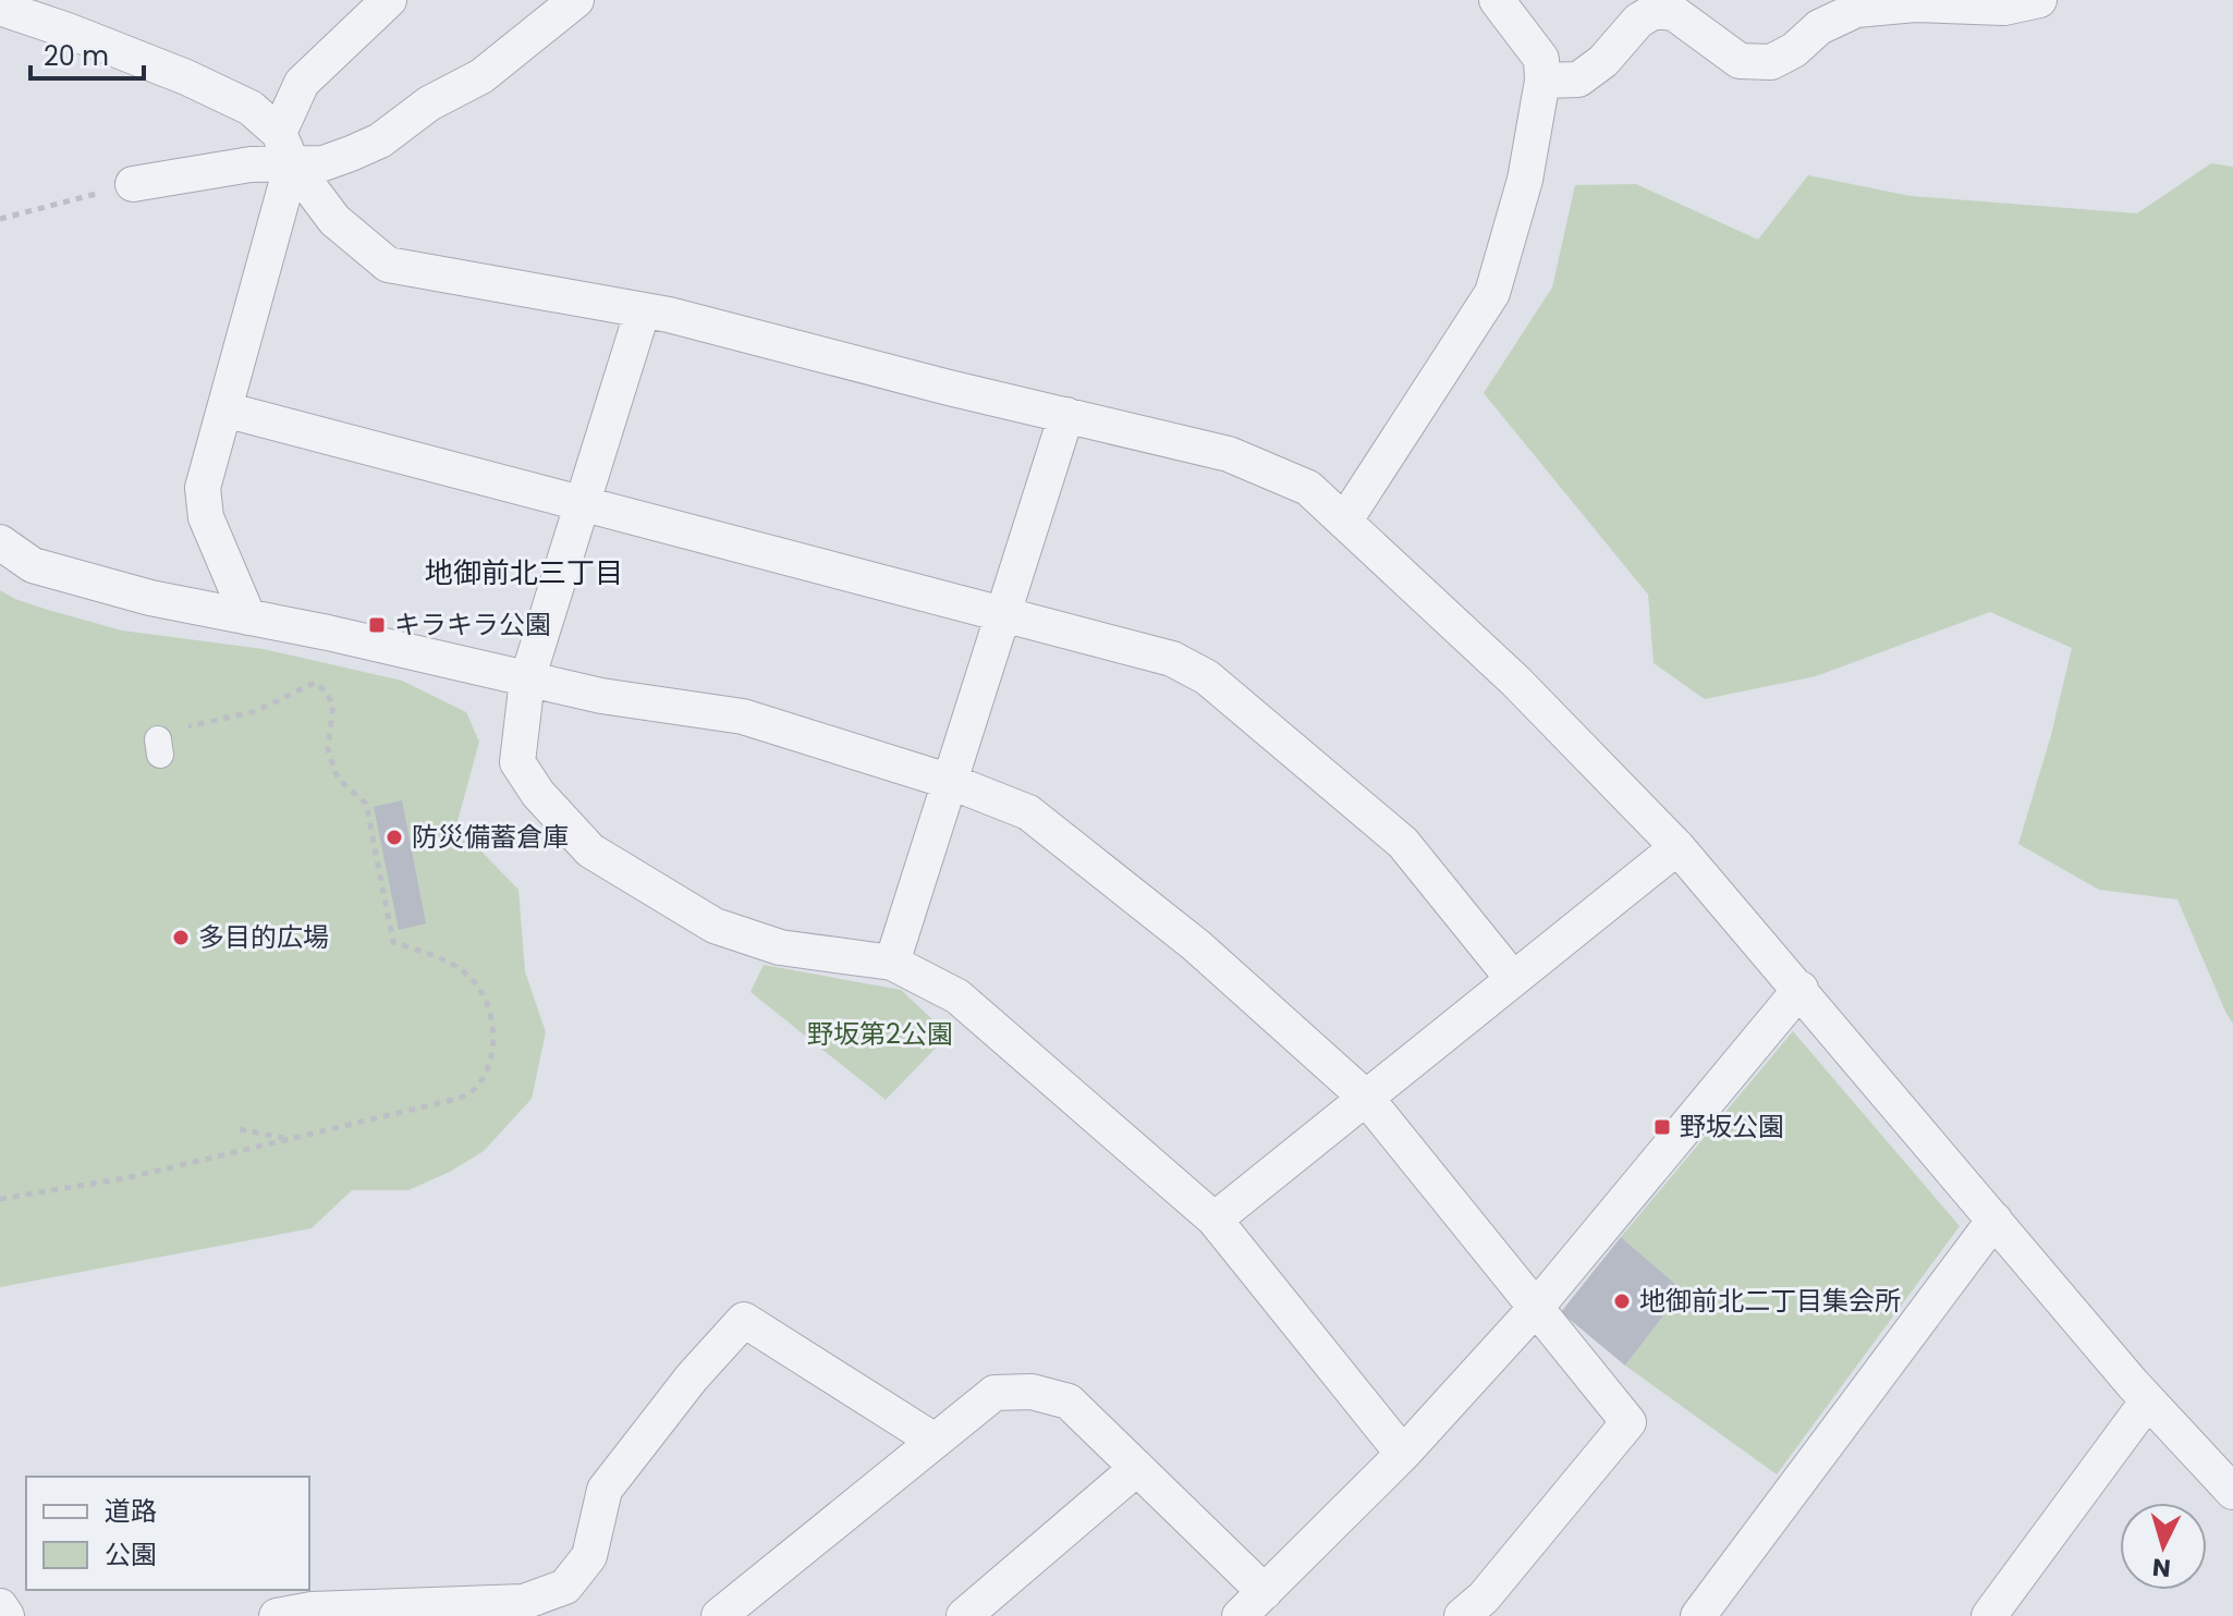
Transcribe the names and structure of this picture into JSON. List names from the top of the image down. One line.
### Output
{"districts":["地御前北三丁目"],"parks":["野坂第2公園"],"places":{"transit":["キラキラ公園","野坂公園"],"other":["防災備蓄倉庫","多目的広場","地御前北二丁目集会所"]},"legend":["道路","公園"],"scale_bar":"20 m","north":"bottom"}
